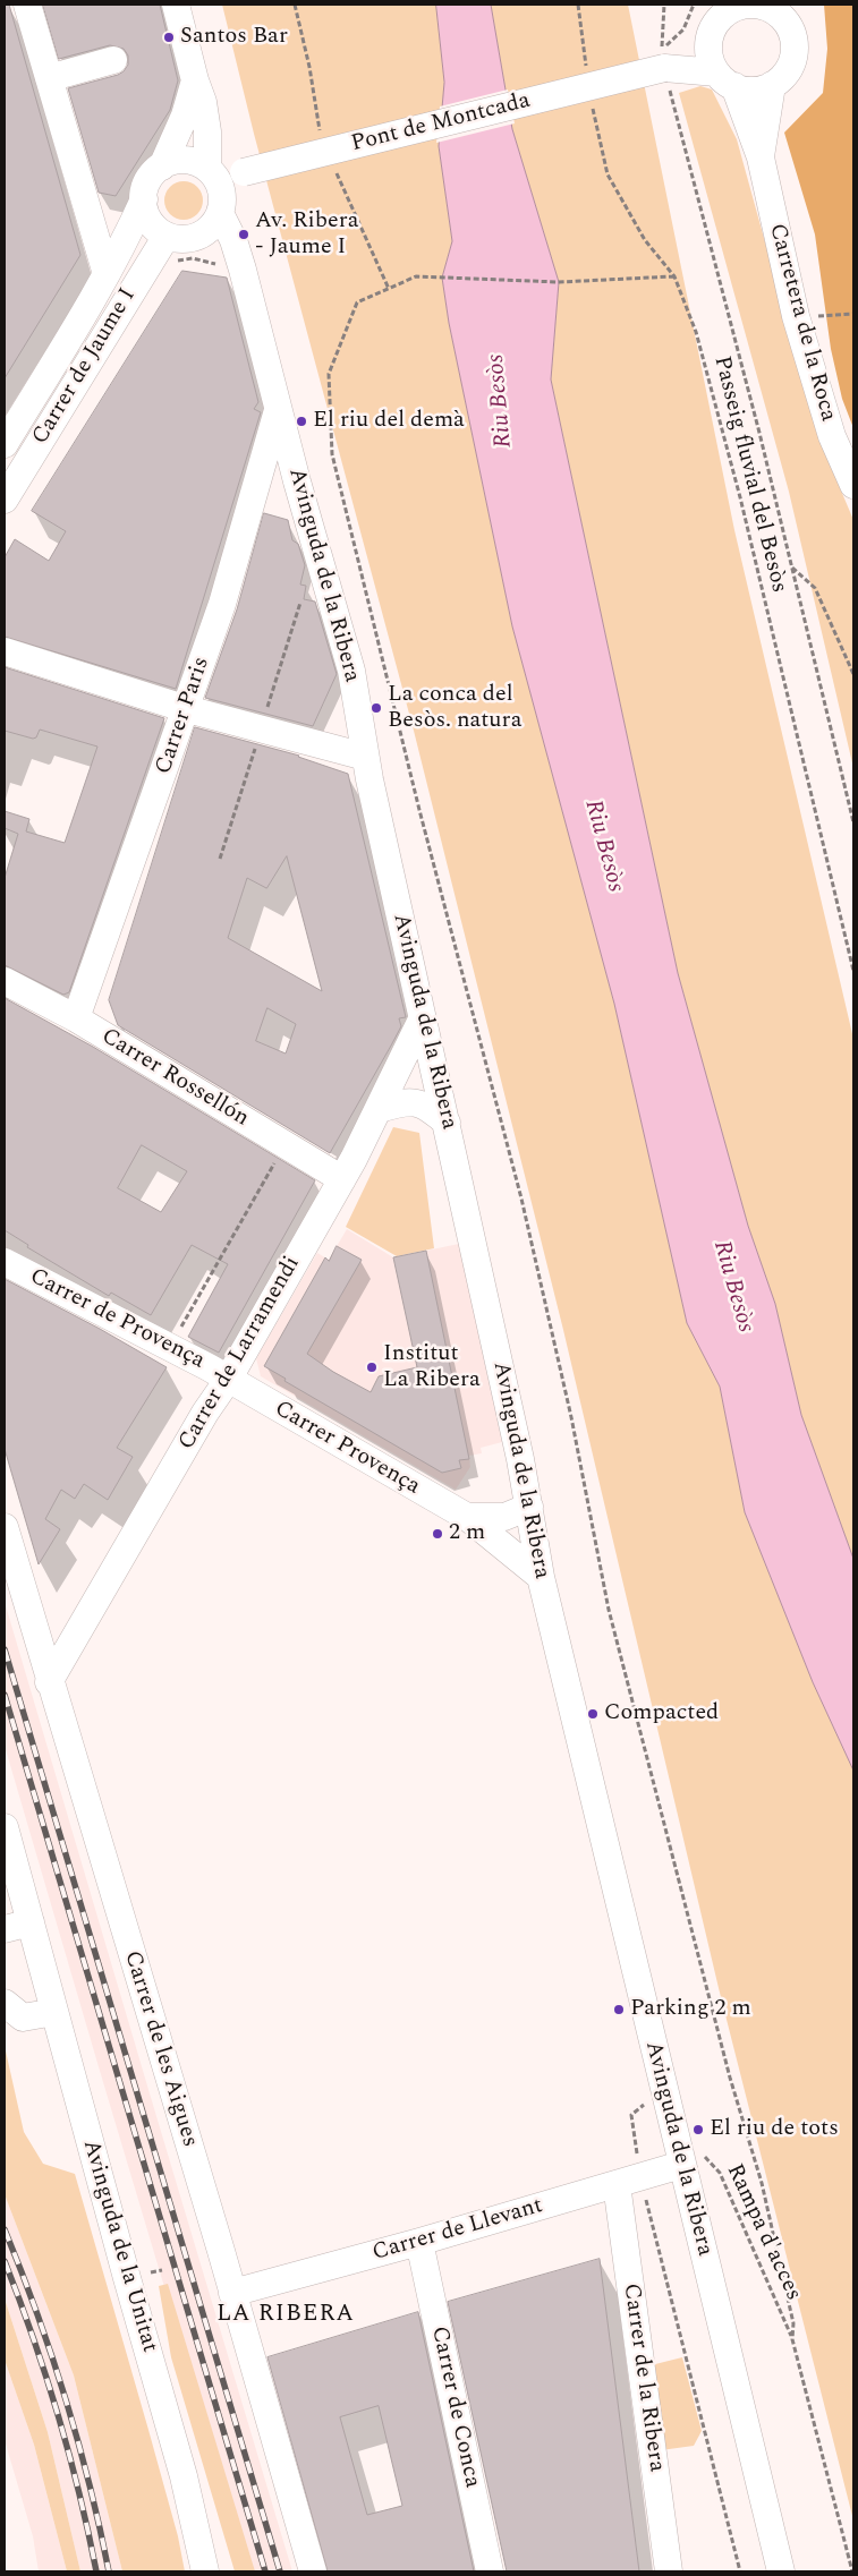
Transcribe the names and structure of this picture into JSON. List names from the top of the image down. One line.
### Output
{"streets":{"street":["Pont de Montcada","Carretera de la Roca","Carrer de Jaume I","Avinguda de la Ribera","Carrer Paris","Carrer Rossellón","Carrer de Provença","Carrer de Larramendi","Carrer Provença","Carrer de les Aigues","Carrer de Llevant","Avinguda de la Unitat","Carrer de la Ribera","Carrer de Conca"],"path":["Passeig fluvial del Besòs","Rampa d'acces"]},"crossings":[["Pont de Montcada","Carrer de Jaume I"],["Pont de Montcada","Avinguda de la Ribera"],["Carrer de Jaume I","Avinguda de la Ribera"],["Avinguda de la Ribera","Carrer Paris"],["Avinguda de la Ribera","Carrer de Larramendi"],["Avinguda de la Ribera","Carrer Provença"],["Avinguda de la Ribera","Carrer de Llevant"],["Avinguda de la Ribera","Rampa d'acces"],["Carrer Paris","Carrer Rossellón"],["Carrer Rossellón","Carrer de Larramendi"],["Carrer de Provença","Carrer de Larramendi"],["Carrer de Provença","Carrer Provença"],["Carrer de Larramendi","Carrer Provença"],["Carrer de Larramendi","Carrer de les Aigues"],["Carrer de les Aigues","Carrer de Llevant"],["Carrer de Llevant","Rampa d'acces"],["Carrer de Llevant","Carrer de la Ribera"],["Carrer de Llevant","Carrer de Conca"]],"districts":["LA RIBERA"],"water":["Riu Besòs"],"places":["Santos Bar","Av. Ribera - Jaume I","El riu del demà","La conca del Besòs. natura","Institut La Ribera","2 m","Compacted","Parking 2 m","El riu de tots"]}
